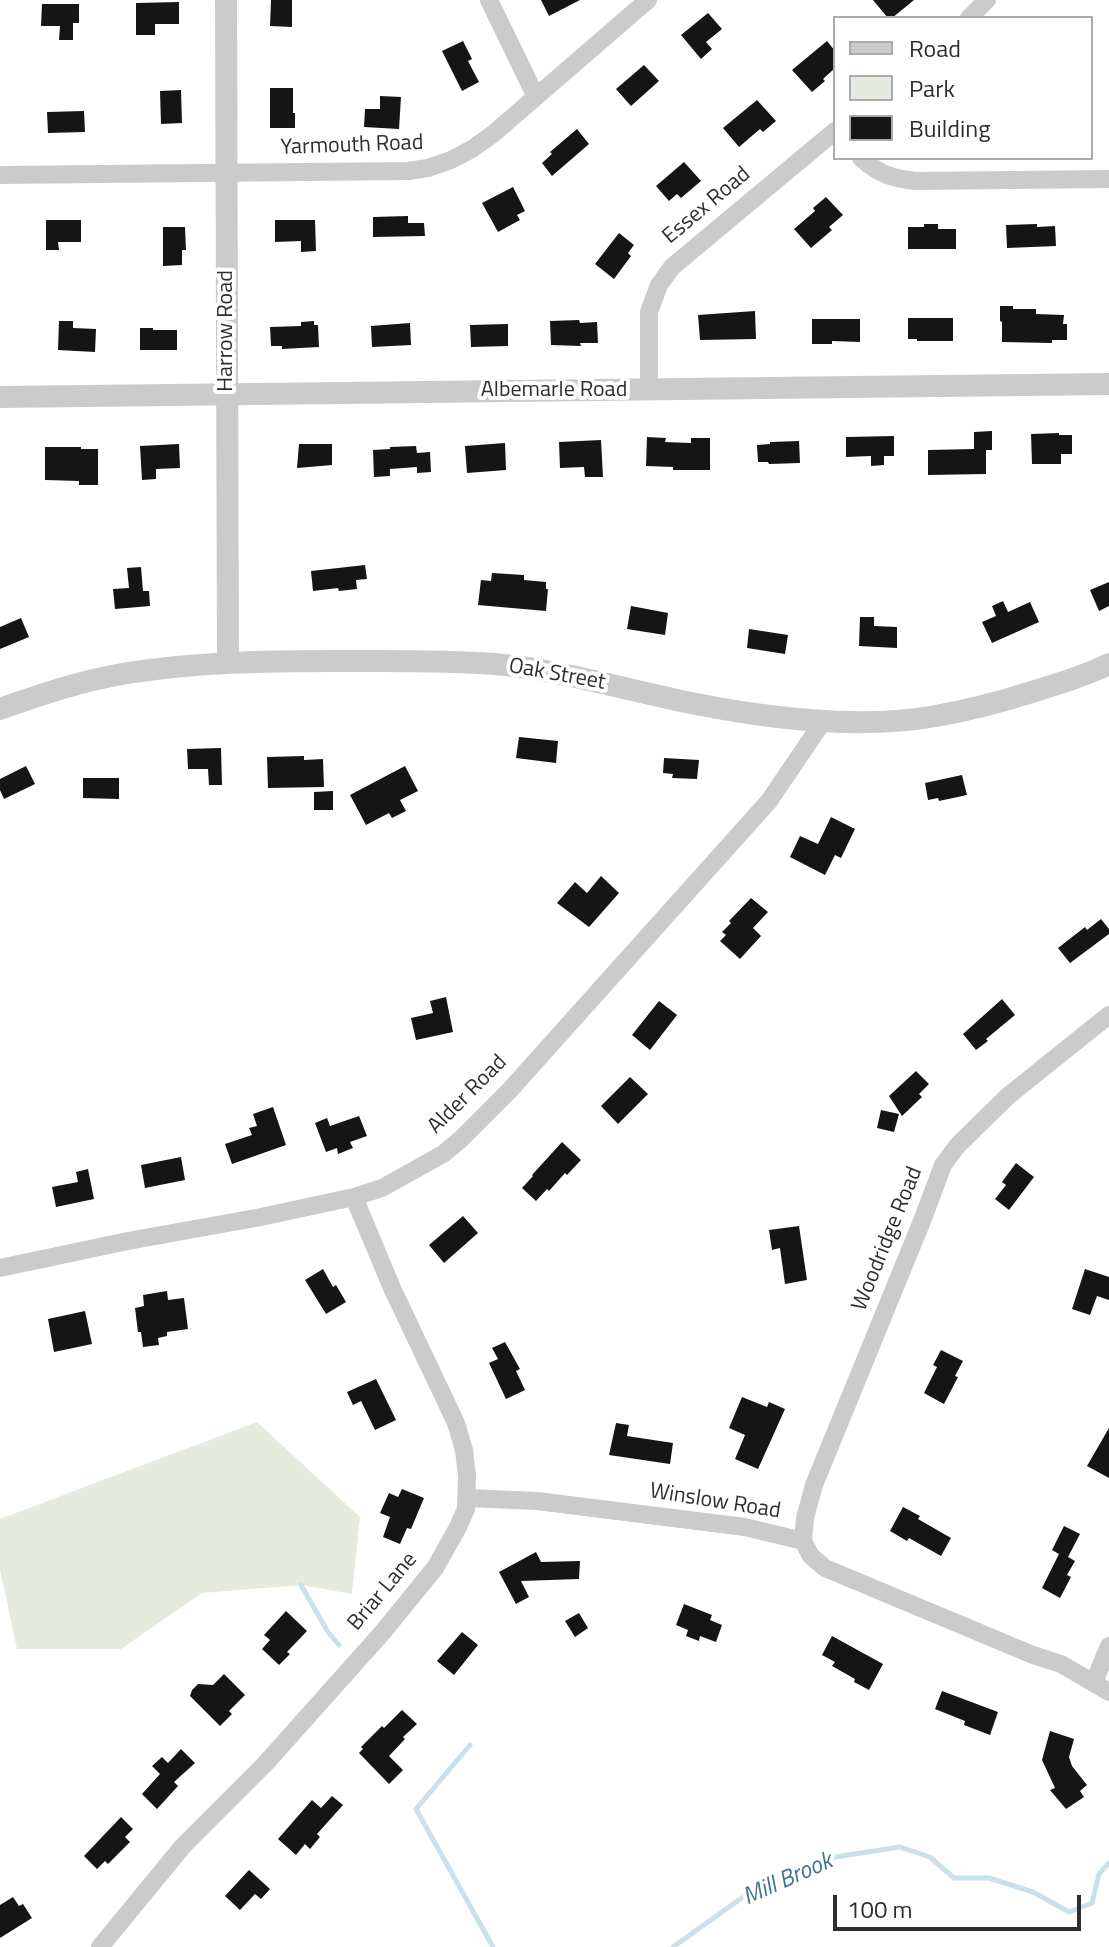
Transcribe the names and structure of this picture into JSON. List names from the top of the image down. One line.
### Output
{"streets":{"street":["Yarmouth Road","Essex Road","Harrow Road","Albemarle Road","Oak Street","Alder Road","Woodridge Road","Winslow Road","Briar Lane"]},"crossings":[["Yarmouth Road","Harrow Road"],["Essex Road","Albemarle Road"],["Harrow Road","Albemarle Road"],["Harrow Road","Oak Street"],["Oak Street","Alder Road"],["Alder Road","Briar Lane"],["Woodridge Road","Winslow Road"],["Winslow Road","Briar Lane"]],"water":["Mill Brook"],"legend":["Road","Park","Building"],"scale_bar":"100 m"}
